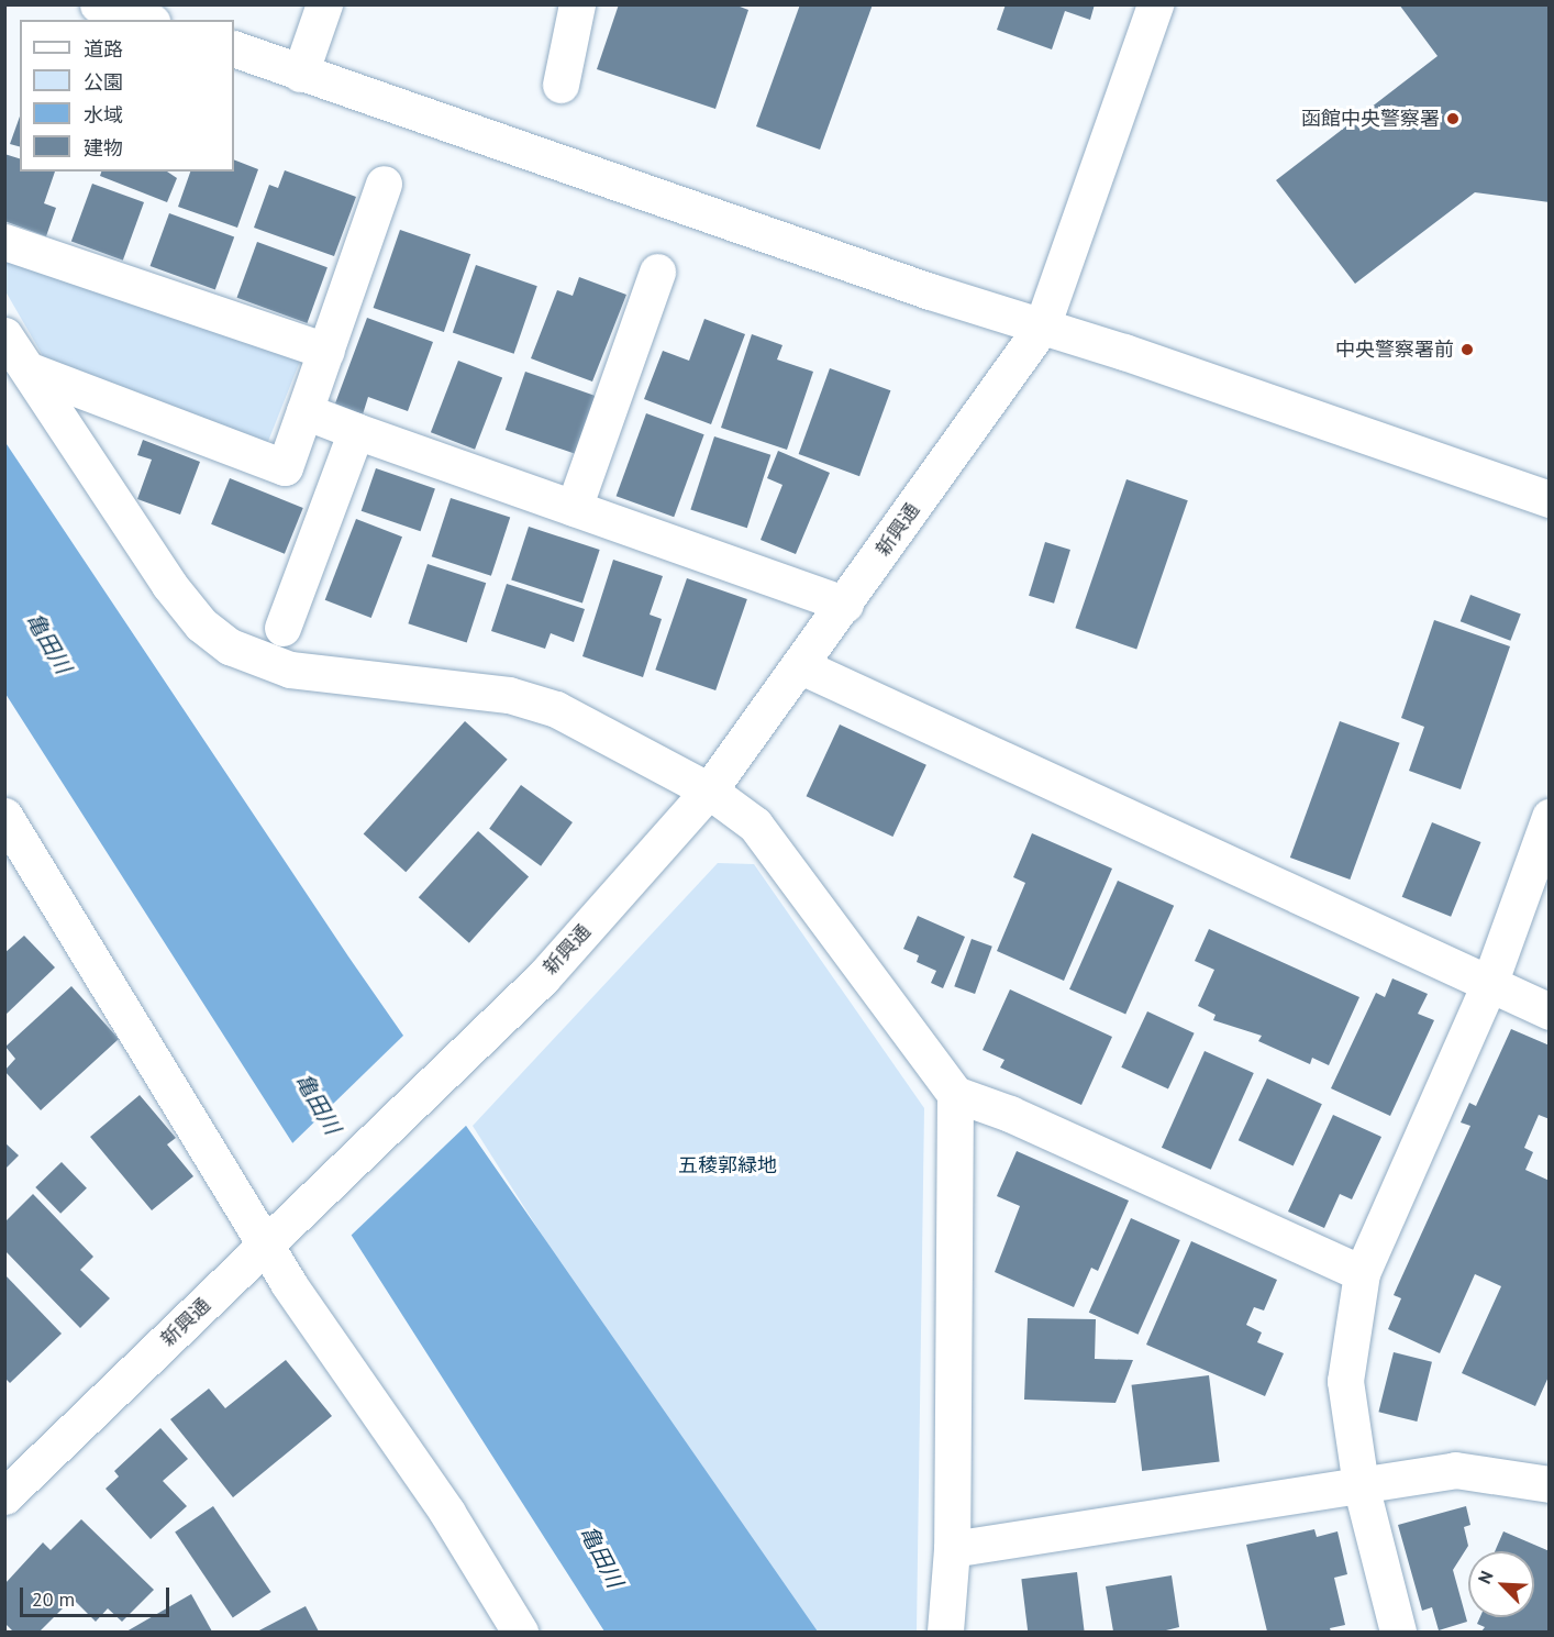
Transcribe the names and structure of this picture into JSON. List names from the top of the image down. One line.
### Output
{"streets":{"street":["新興通"]},"water":["亀田川"],"parks":["五稜郭緑地"],"places":["函館中央警察署","中央警察署前"],"legend":["道路","公園","水域","建物"],"scale_bar":"20 m","north":"top left"}
